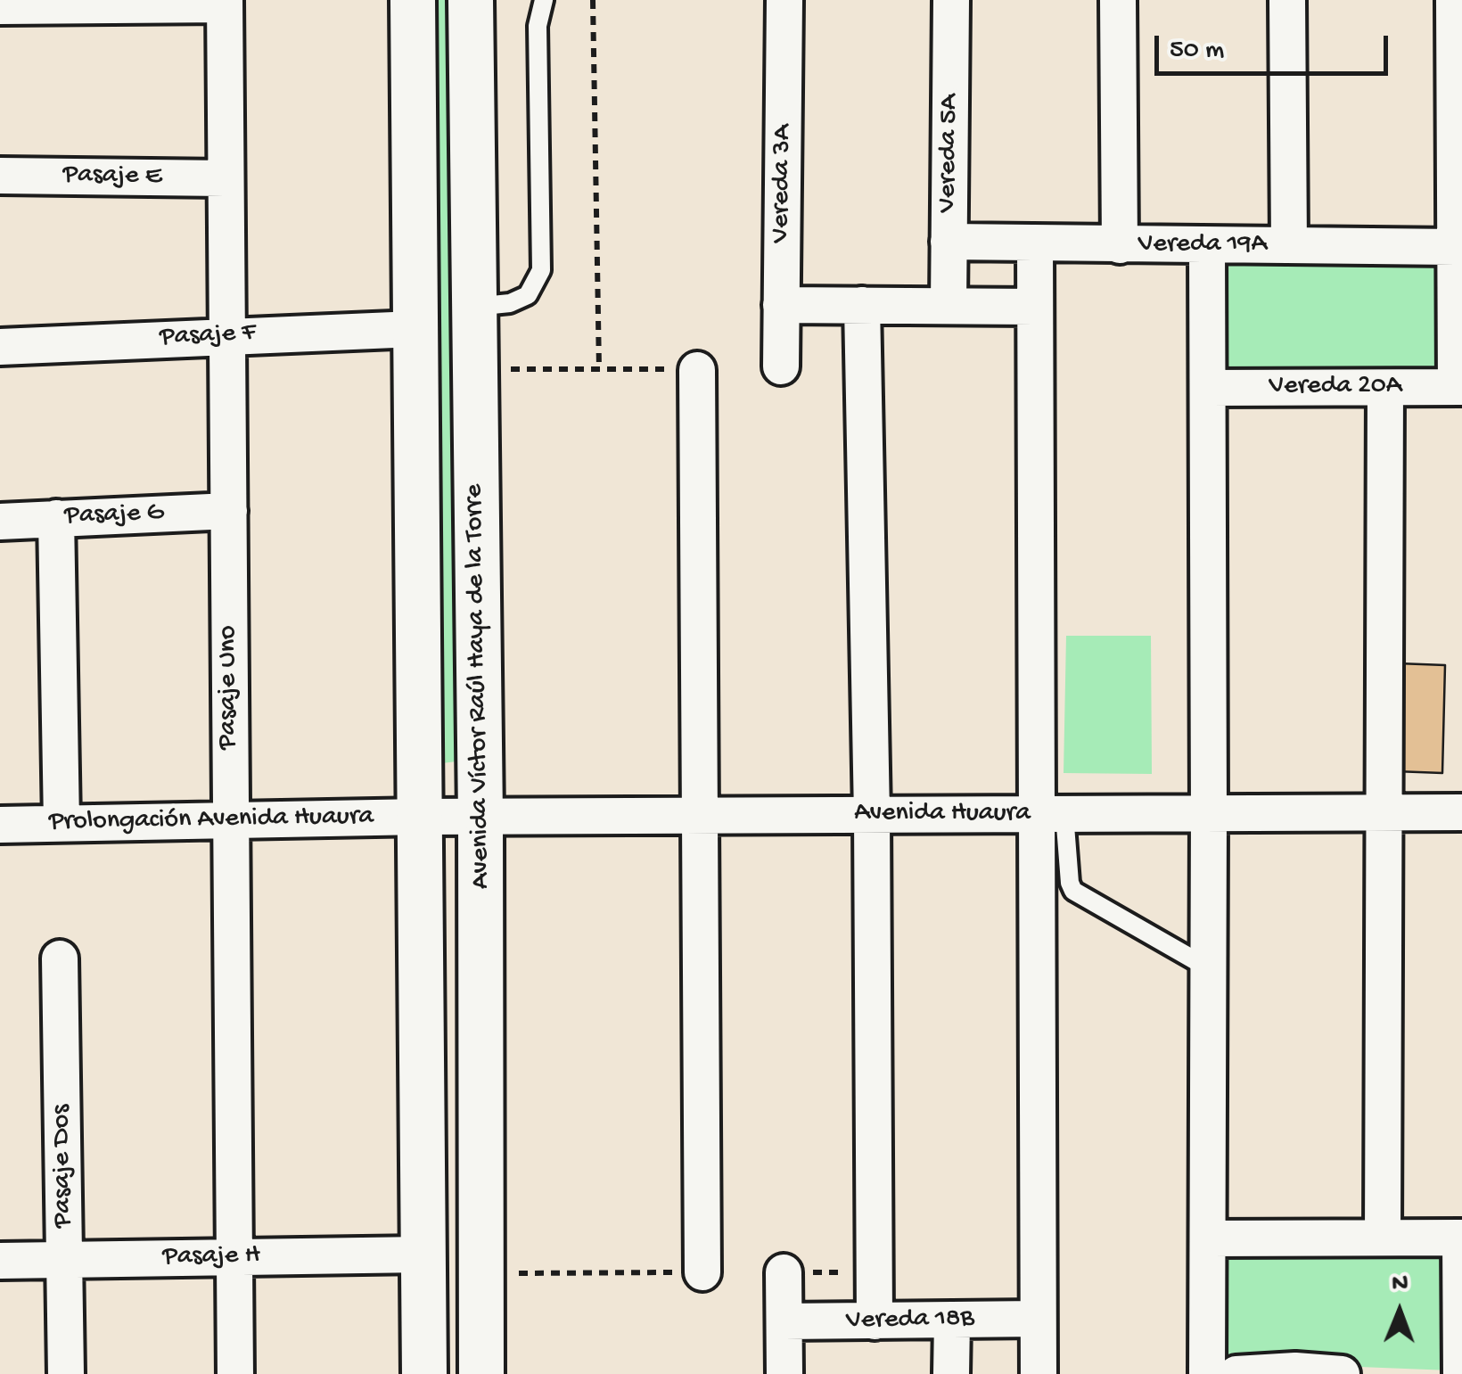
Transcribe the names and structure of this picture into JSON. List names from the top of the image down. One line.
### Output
{"streets":{"street":["Vereda 5A","Pasaje E","Vereda 3A","Vereda 19A","Pasaje F","Vereda 20A","Pasaje G","Avenida Víctor Raúl Haya de la Torre","Pasaje Uno","Avenida Huaura","Prolongación Avenida Huaura","Pasaje Dos","Pasaje H","Vereda 18B"]},"crossings":[["Vereda 5A","Vereda 19A"],["Pasaje E","Pasaje Uno"],["Pasaje F","Pasaje Uno"],["Pasaje G","Pasaje Uno"],["Avenida Víctor Raúl Haya de la Torre","Avenida Huaura"],["Pasaje Uno","Prolongación Avenida Huaura"],["Pasaje Uno","Pasaje H"],["Avenida Huaura","Prolongación Avenida Huaura"],["Pasaje Dos","Pasaje H"]],"scale_bar":"50 m","north":"top"}
